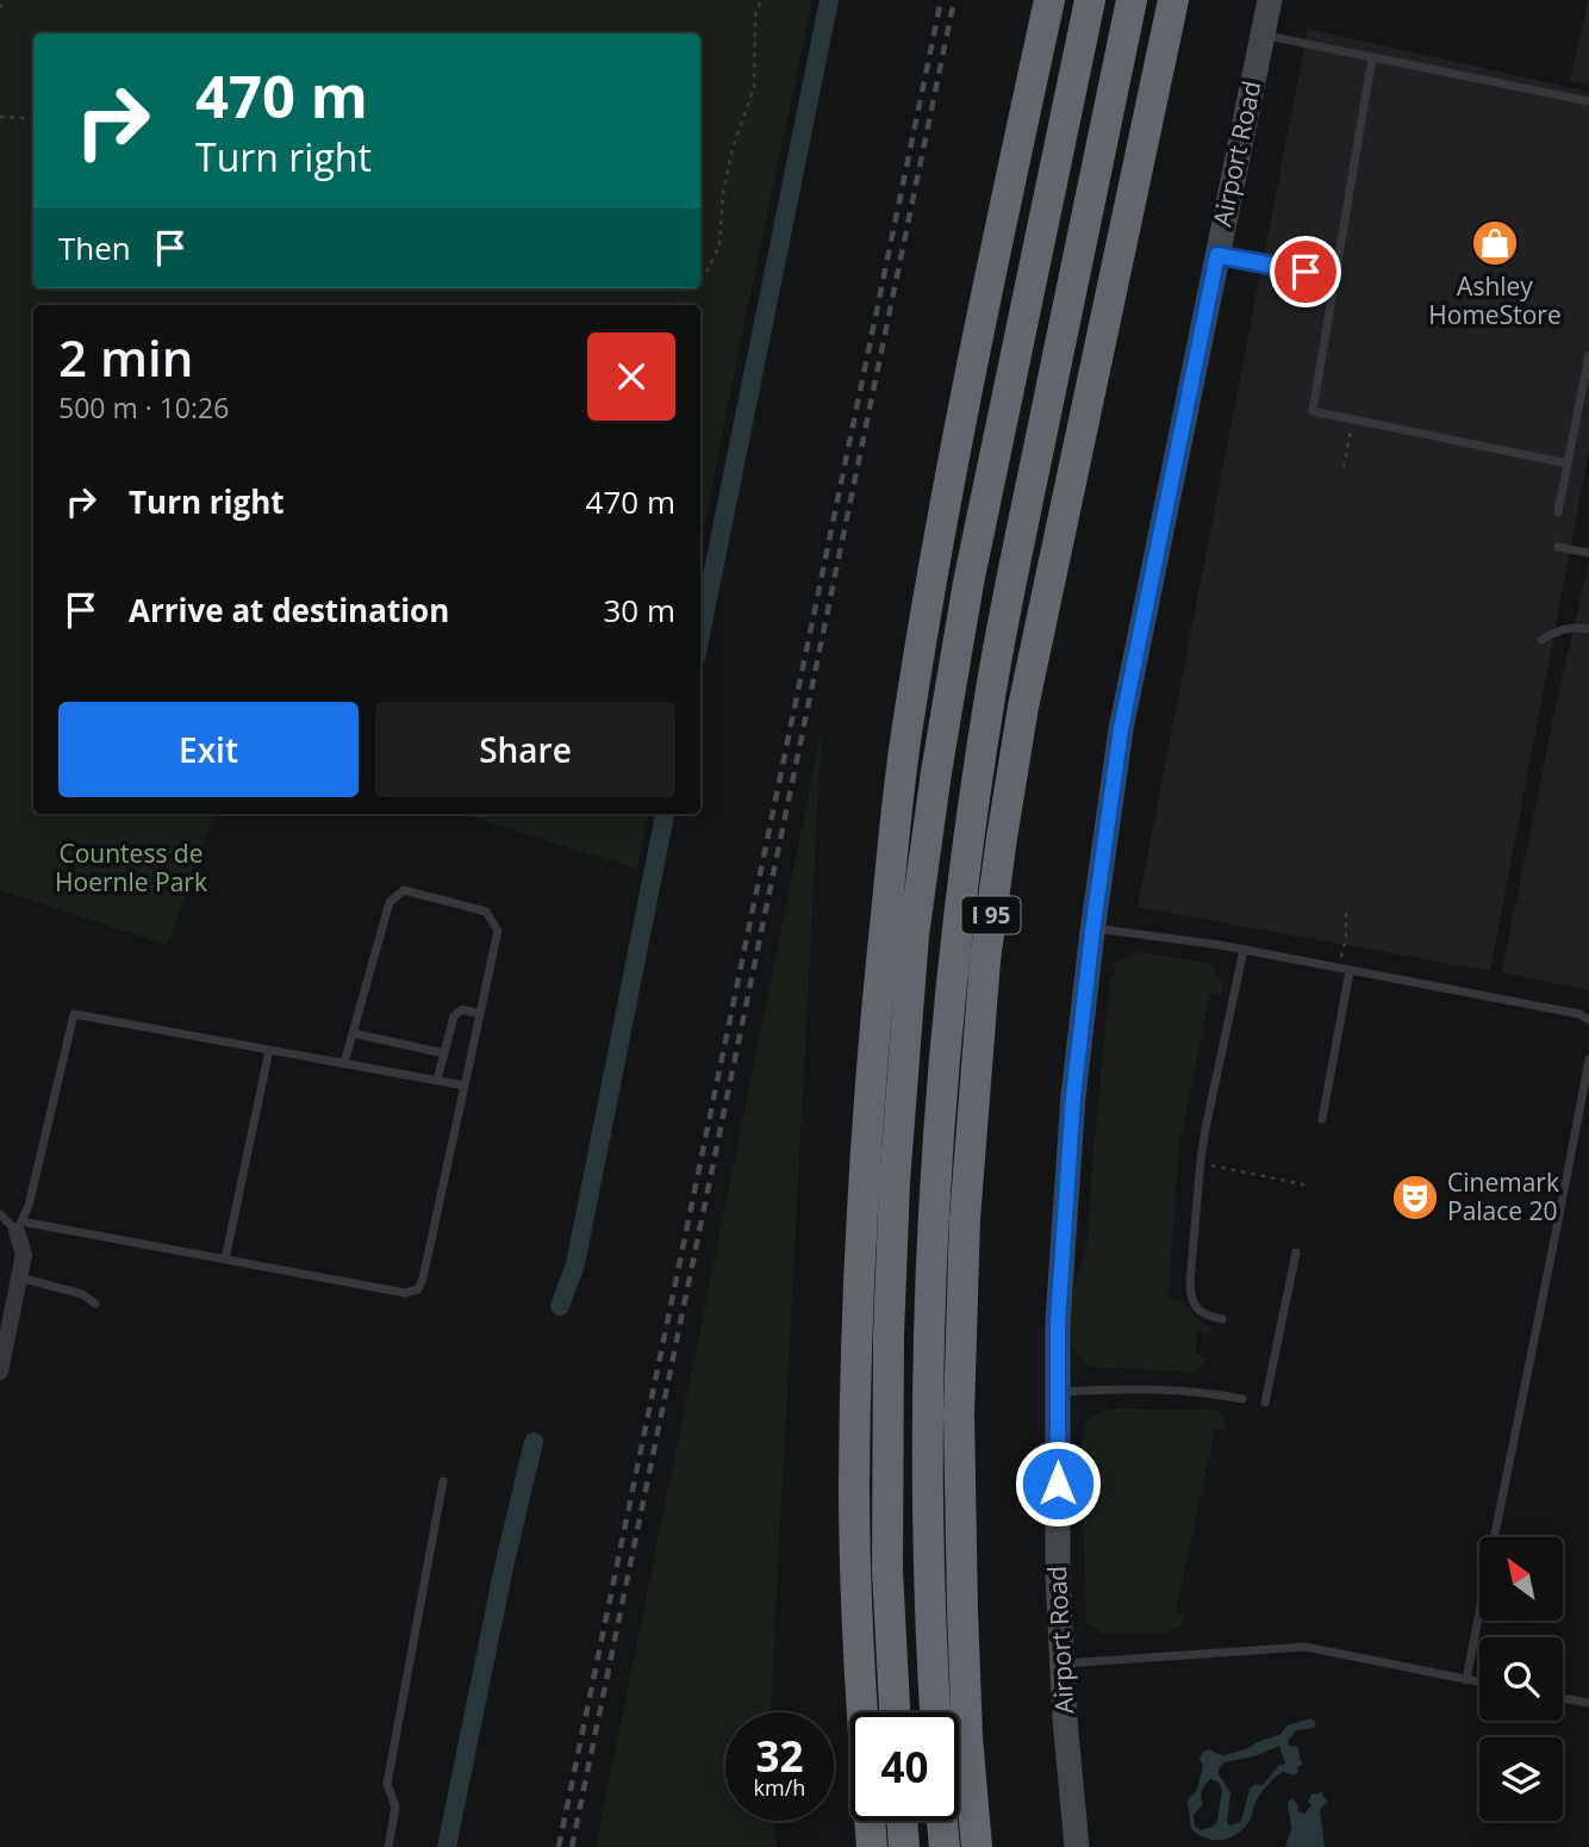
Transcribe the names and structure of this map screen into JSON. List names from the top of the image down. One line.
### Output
{"streets":{"highway":["I 95"],"street":["Airport Road"]},"parks":["Countess de Hoernle Park"],"places":{"shop":["Ashley HomeStore"],"theatre":["Cinemark Palace 20"]},"north":"top left","page":{"turn":["470 m","Turn right"],"then":"Then","heading":["2 min","500 m · 10:26"],"list":[{"name":"Turn right","value":"470 m"},{"name":"Arrive at destination","value":"30 m"}],"buttons":["Exit","Share"],"speed":"32 km/h","limit":"40"}}
